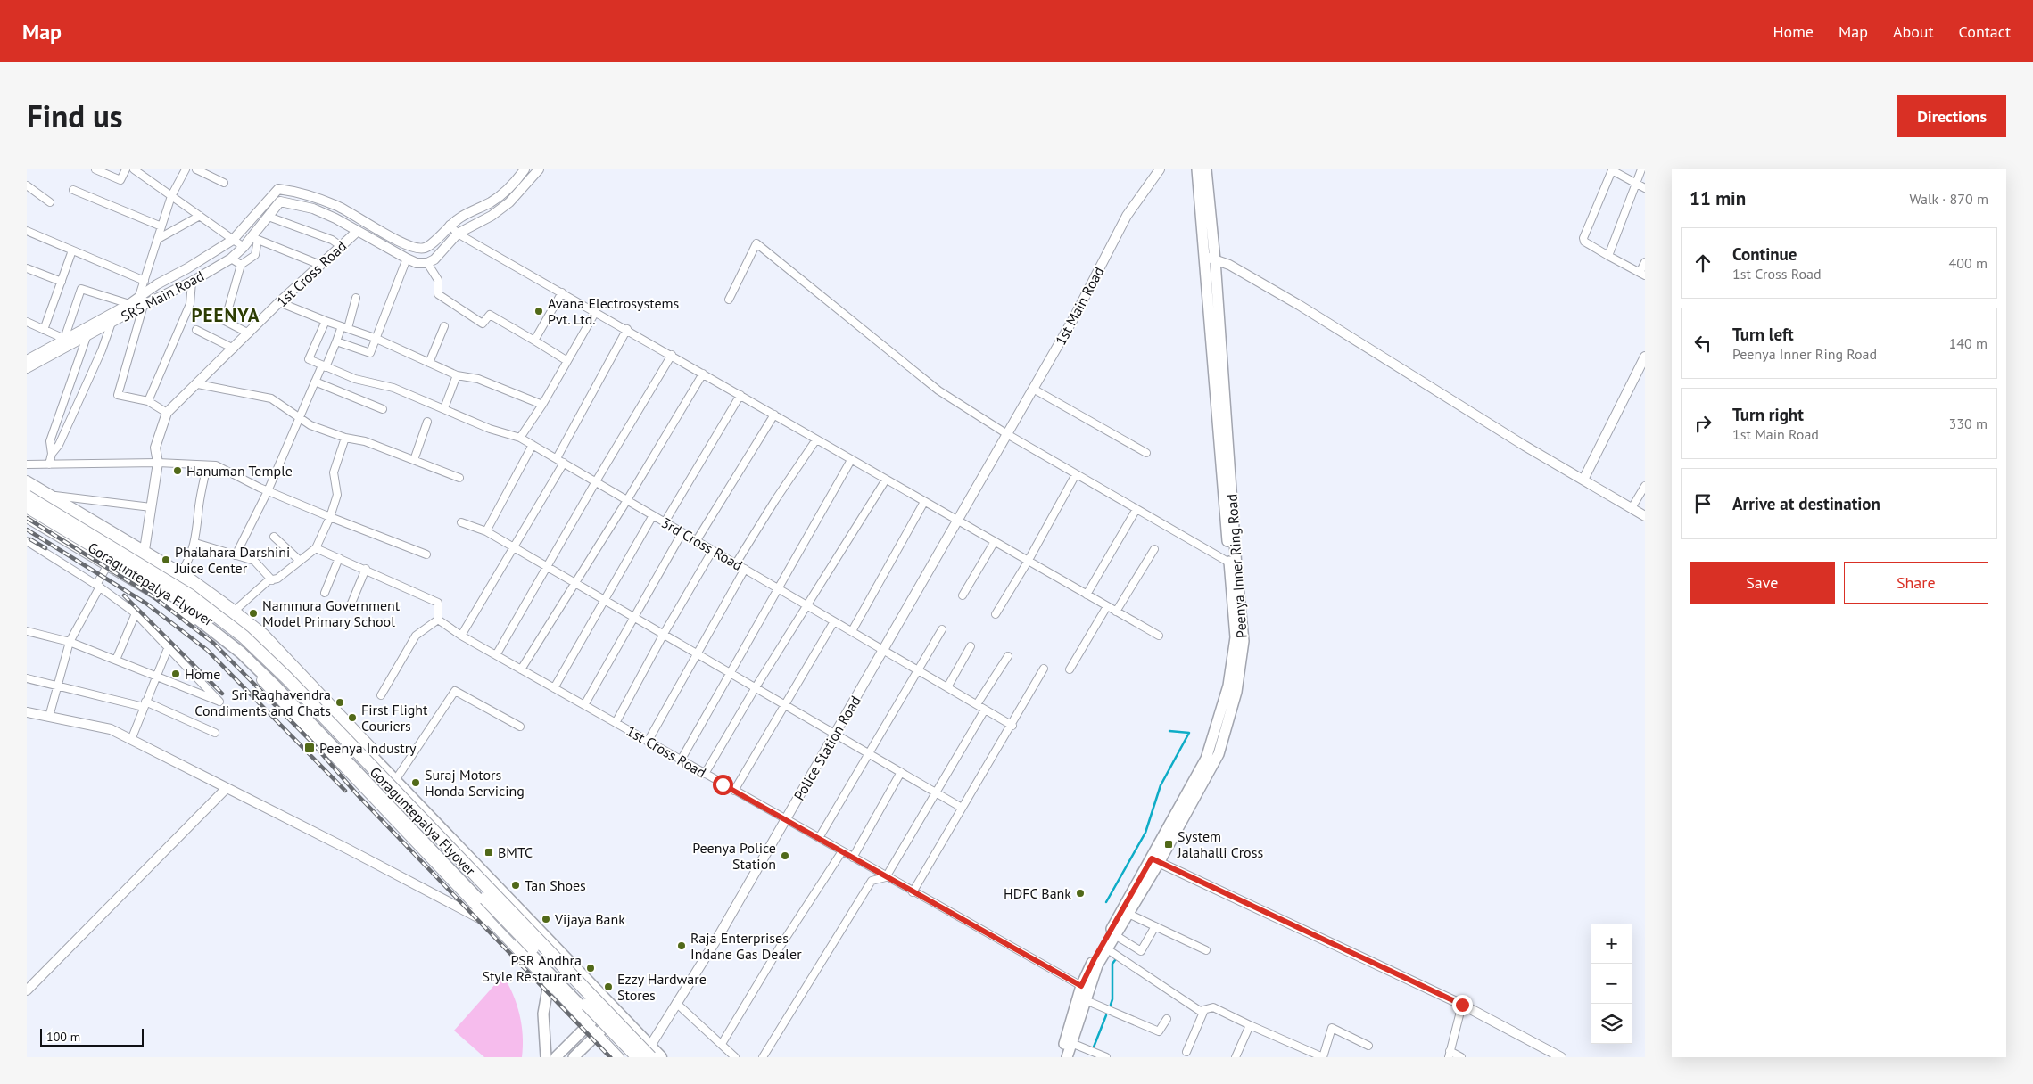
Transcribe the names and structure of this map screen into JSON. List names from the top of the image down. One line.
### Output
{"streets":{"highway":["Goraguntepalya Flyover"],"main road":["Peenya Inner Ring Road"],"street":["1st Cross Road","SRS Main Road","1st Main Road","3rd Cross Road","Police Station Road"]},"crossings":[["1st Cross Road","SRS Main Road"],["1st Cross Road","Peenya Inner Ring Road"],["1st Cross Road","Police Station Road"],["1st Main Road","Police Station Road"],["3rd Cross Road","Police Station Road"],["Goraguntepalya Flyover","Police Station Road"]],"districts":["PEENYA"],"places":{"other":["Avana Electrosystems Pvt. Ltd.","Hanuman Temple","Phalahara Darshini Juice Center","Nammura Government Model Primary School","Home","Sri Raghavendra Condiments and Chats","First Flight Couriers","Suraj Motors Honda Servicing","Peenya Police Station","Tan Shoes","HDFC Bank","Vijaya Bank","Raja Enterprises Indane Gas Dealer","PSR Andhra Style Restaurant","Ezzy Hardware Stores"],"transit":["Peenya Industry","System Jalahalli Cross","BMTC"]},"scale_bar":"100 m","page":{"header":"Map","nav":["Home","Map","About","Contact"],"title":"Find us","buttons":["Directions",["Save","Share"]],"heading":["11 min","Walk · 870 m"],"list":[["Continue","1st Cross Road","400 m"],["Turn left","Peenya Inner Ring Road","140 m"],["Turn right","1st Main Road","330 m"],"Arrive at destination"],"map_buttons":["+","−"],"scale":"100 m"}}
